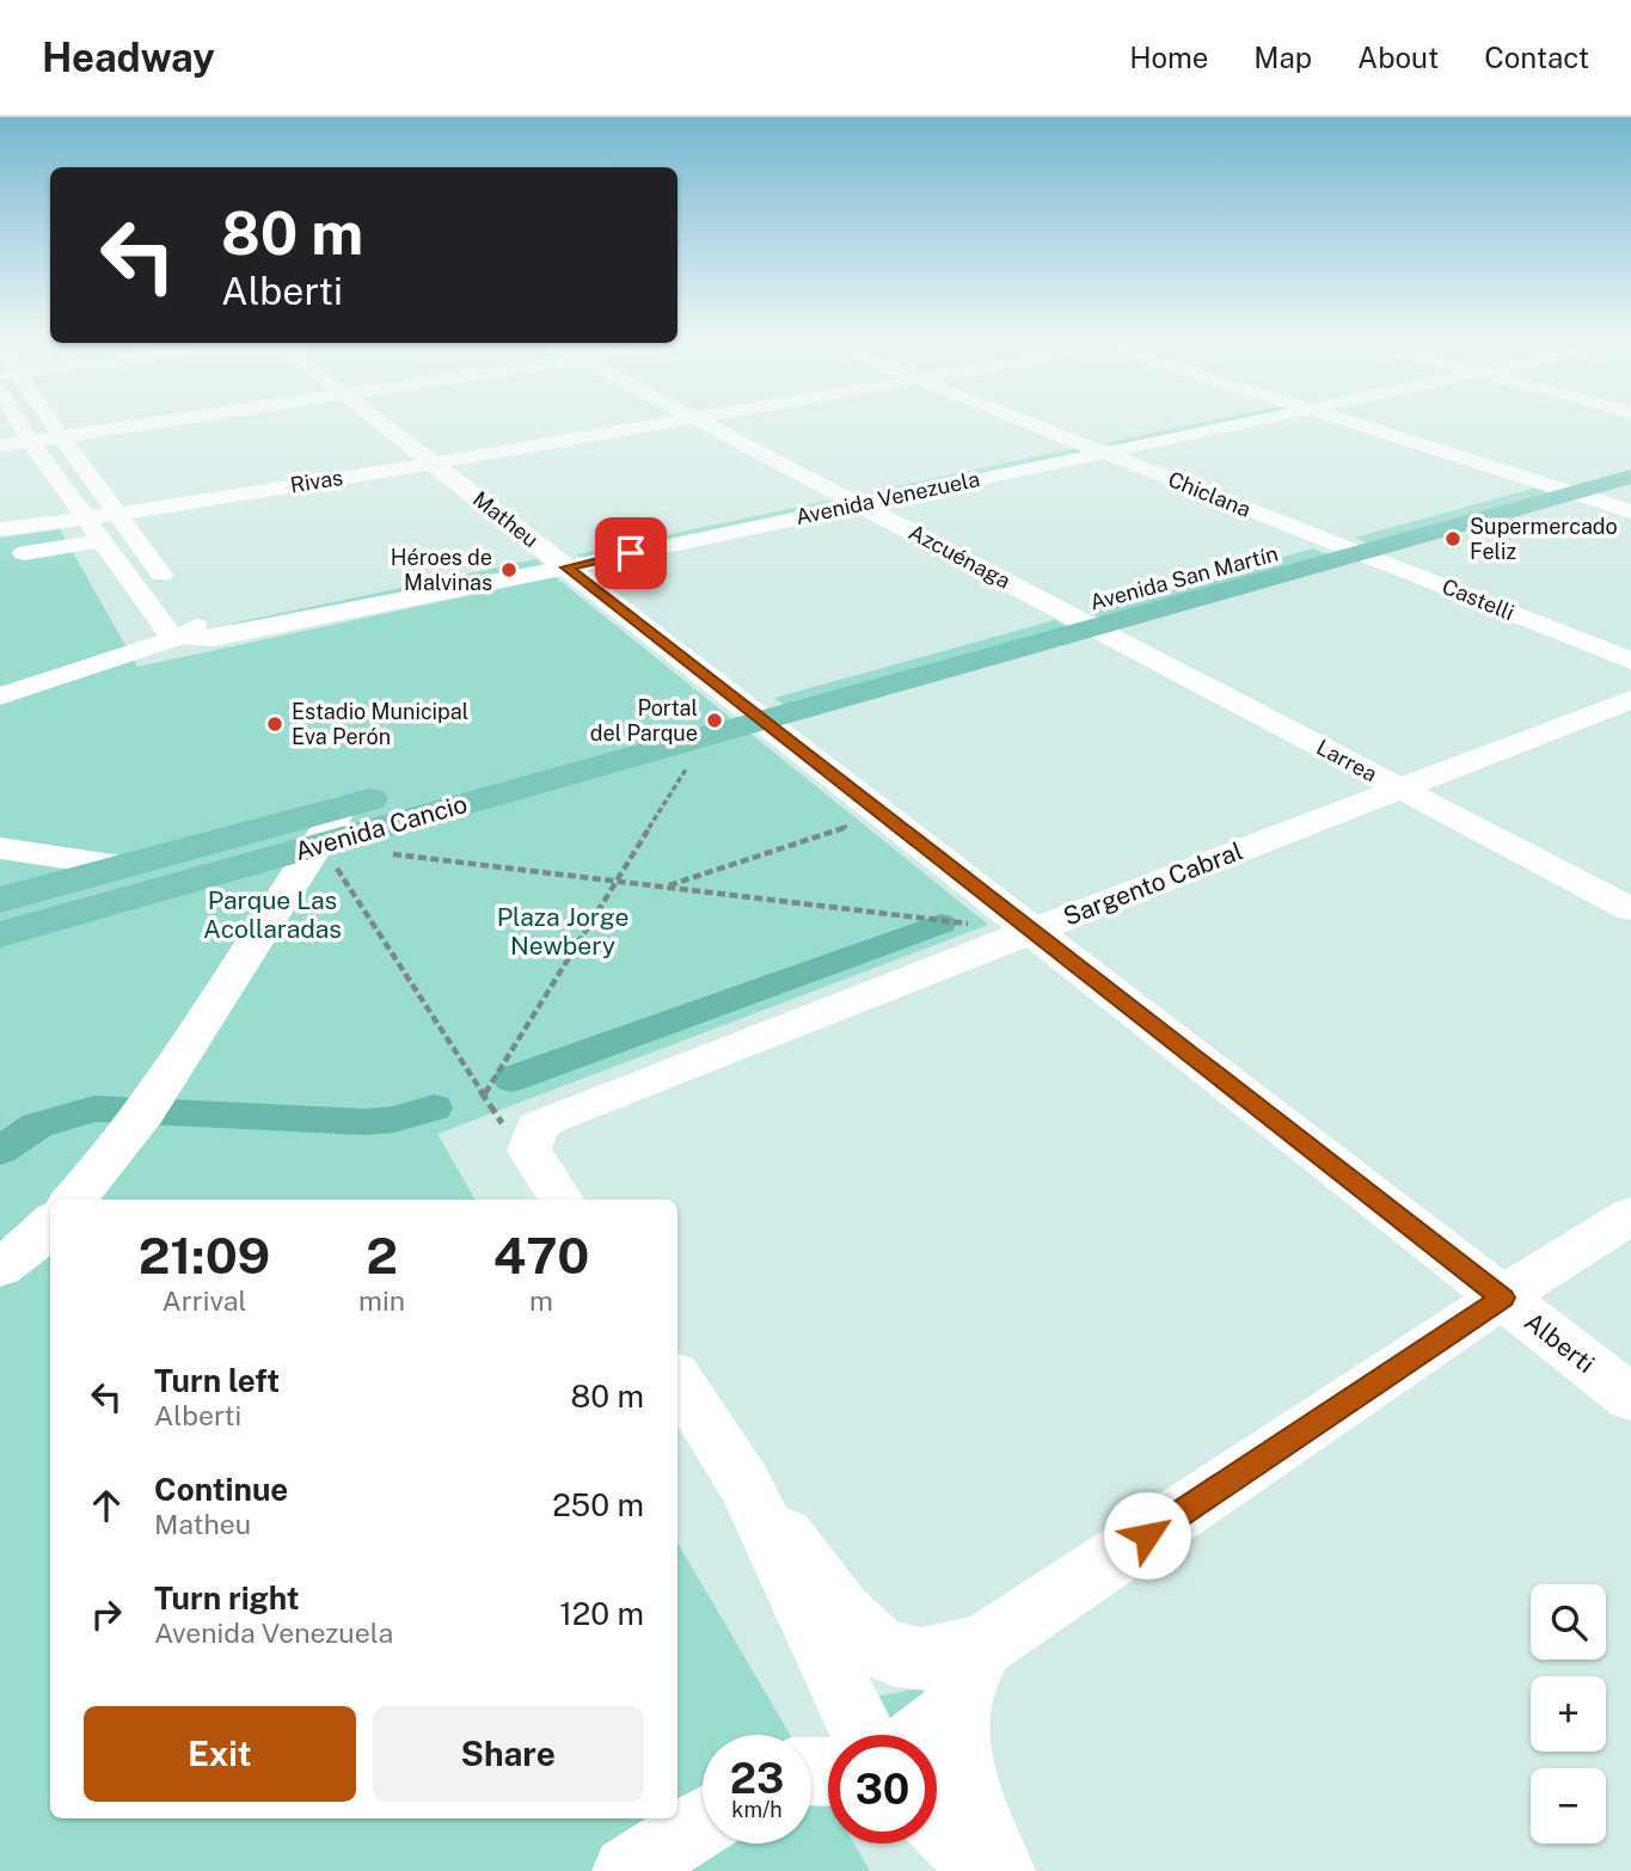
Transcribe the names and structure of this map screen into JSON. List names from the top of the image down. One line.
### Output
{"streets":{"main road":["Avenida San Martín","Avenida Cancio"],"street":["Rivas","Chiclana","Avenida Venezuela","Matheu","Azcuénaga","Castelli","Larrea","Sargento Cabral","Alberti"]},"crossings":[["Rivas","Matheu"],["Chiclana","Avenida Venezuela"],["Chiclana","Avenida San Martín"],["Chiclana","Castelli"],["Avenida Venezuela","Matheu"],["Avenida Venezuela","Azcuénaga"],["Matheu","Avenida San Martín"],["Matheu","Avenida Cancio"],["Matheu","Alberti"],["Azcuénaga","Avenida San Martín"],["Azcuénaga","Larrea"],["Avenida San Martín","Castelli"],["Avenida San Martín","Larrea"],["Avenida San Martín","Avenida Cancio"],["Avenida San Martín","Alberti"],["Larrea","Sargento Cabral"],["Avenida Cancio","Alberti"],["Sargento Cabral","Alberti"]],"parks":["Parque Las Acollaradas","Plaza Jorge Newbery"],"places":["Supermercado Feliz","Héroes de Malvinas","Portal del Parque","Estadio Municipal Eva Perón"],"page":{"header":"Headway","nav":["Home","Map","About","Contact"],"turn":["80 m","Alberti"],"eta":["21:09","Arrival","2","min","470","m"],"list":[{"name":"Turn left","note":"Alberti","value":"80 m"},{"name":"Continue","note":"Matheu","value":"250 m"},{"name":"Turn right","note":"Avenida Venezuela","value":"120 m"}],"map_buttons":["+","−"],"buttons":["Exit","Share"],"speed":"23 km/h","limit":"30"}}
